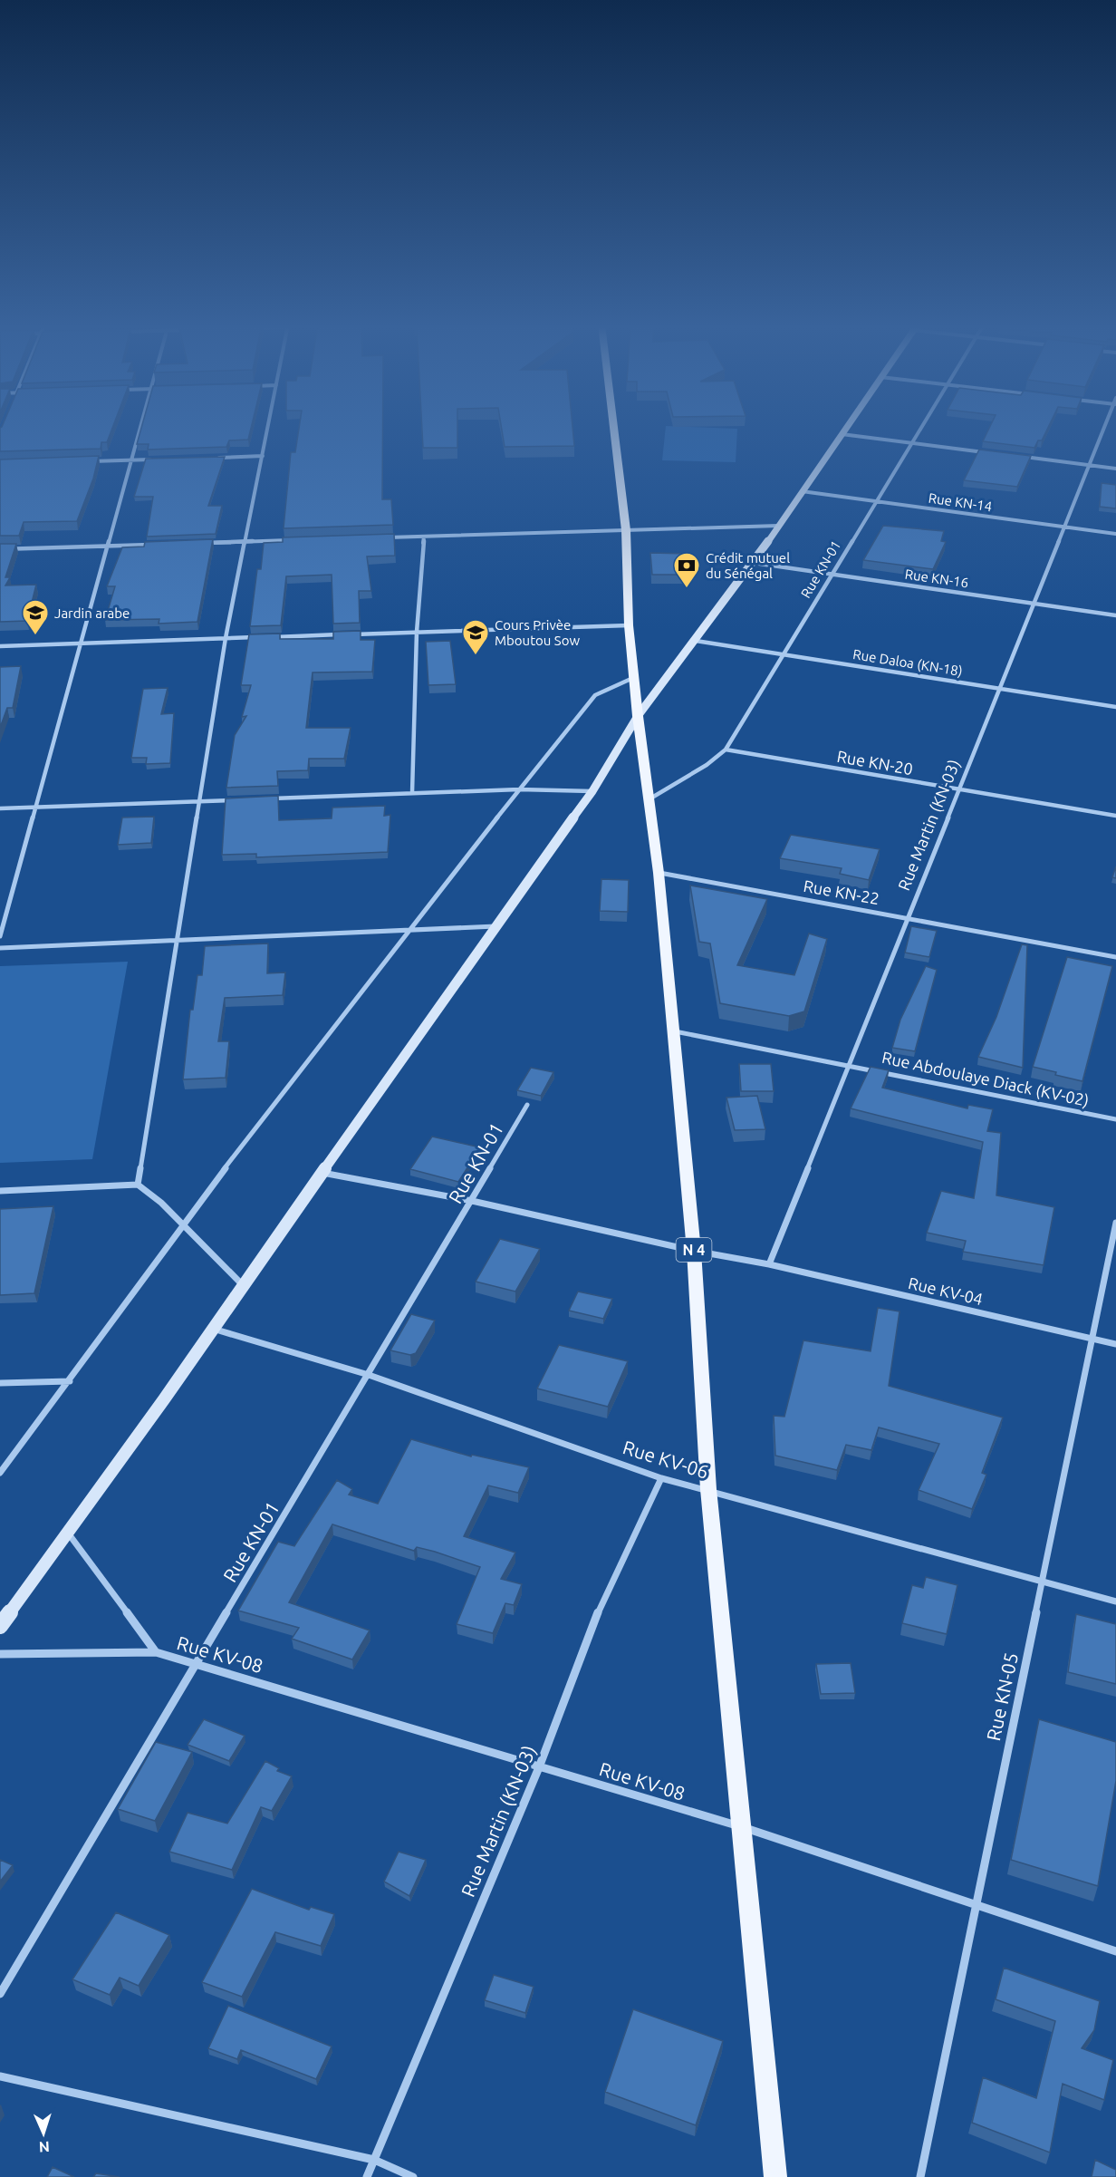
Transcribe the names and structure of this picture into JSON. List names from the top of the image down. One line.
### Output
{"streets":{"main road":["N 4"],"street":["Rue KN-14","Rue KN-01","Rue KN-16","Rue Daloa (KN-18)","Rue KN-20","Rue Martin (KN-03)","Rue KN-22","Rue Abdoulaye Diack (KV-02)","Rue KV-04","Rue KV-06","Rue KV-08","Rue KN-05"]},"crossings":[["Rue KN-14","Rue KN-01"],["Rue KN-14","Rue Martin (KN-03)"],["Rue KN-01","Rue KN-16"],["Rue KN-01","Rue Daloa (KN-18)"],["Rue KN-01","Rue KN-20"],["Rue KN-01","N 4"],["Rue KN-01","Rue KV-04"],["Rue KN-01","Rue KV-06"],["Rue KN-01","Rue KV-08"],["Rue KN-16","Rue Martin (KN-03)"],["Rue Daloa (KN-18)","Rue Martin (KN-03)"],["Rue KN-20","Rue Martin (KN-03)"],["Rue Martin (KN-03)","Rue KN-22"],["Rue Martin (KN-03)","Rue Abdoulaye Diack (KV-02)"],["Rue Martin (KN-03)","Rue KV-04"],["Rue Martin (KN-03)","Rue KV-06"],["Rue Martin (KN-03)","Rue KV-08"],["Rue KN-22","N 4"],["Rue Abdoulaye Diack (KV-02)","N 4"],["N 4","Rue KV-04"],["N 4","Rue KV-06"],["N 4","Rue KV-08"],["Rue KV-04","Rue KN-05"],["Rue KV-06","Rue KN-05"],["Rue KV-08","Rue KN-05"]],"places":{"bank":["Crédit mutuel du Sénégal"],"school or university":["Jardin arabe","Cours Privèe Mboutou Sow"]},"north":"bottom"}
